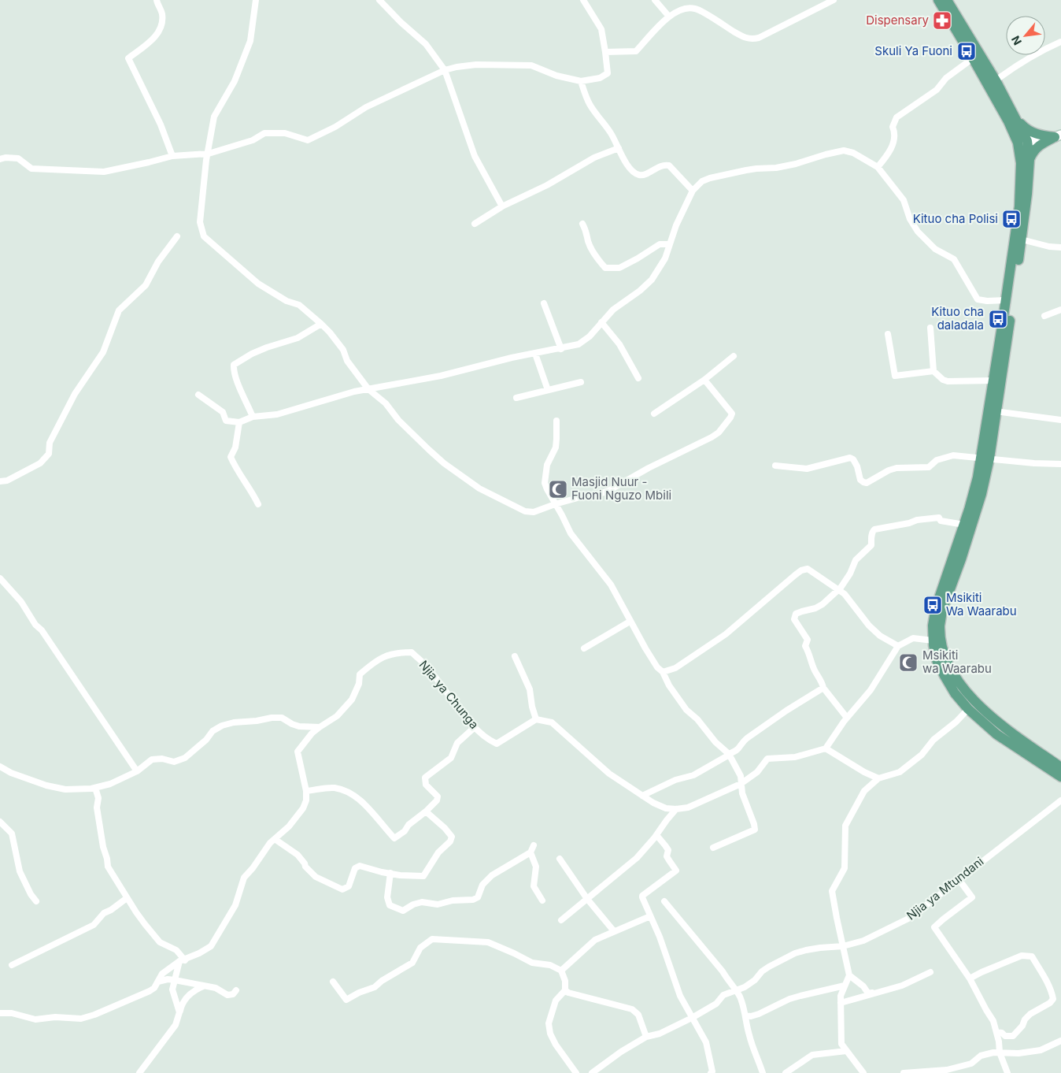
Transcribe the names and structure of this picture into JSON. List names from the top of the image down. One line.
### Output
{"streets":{"street":["Njia ya Chunga","Njia ya Mtundani"]},"places":{"pharmacy":["Dispensary"],"bus stop":["Skuli Ya Fuoni","Kituo cha Polisi","Kituo cha daladala","Msikiti Wa Waarabu"],"mosque":["Masjid Nuur - Fuoni Nguzo Mbili","Msikiti wa Waarabu"]},"north":"bottom left"}
